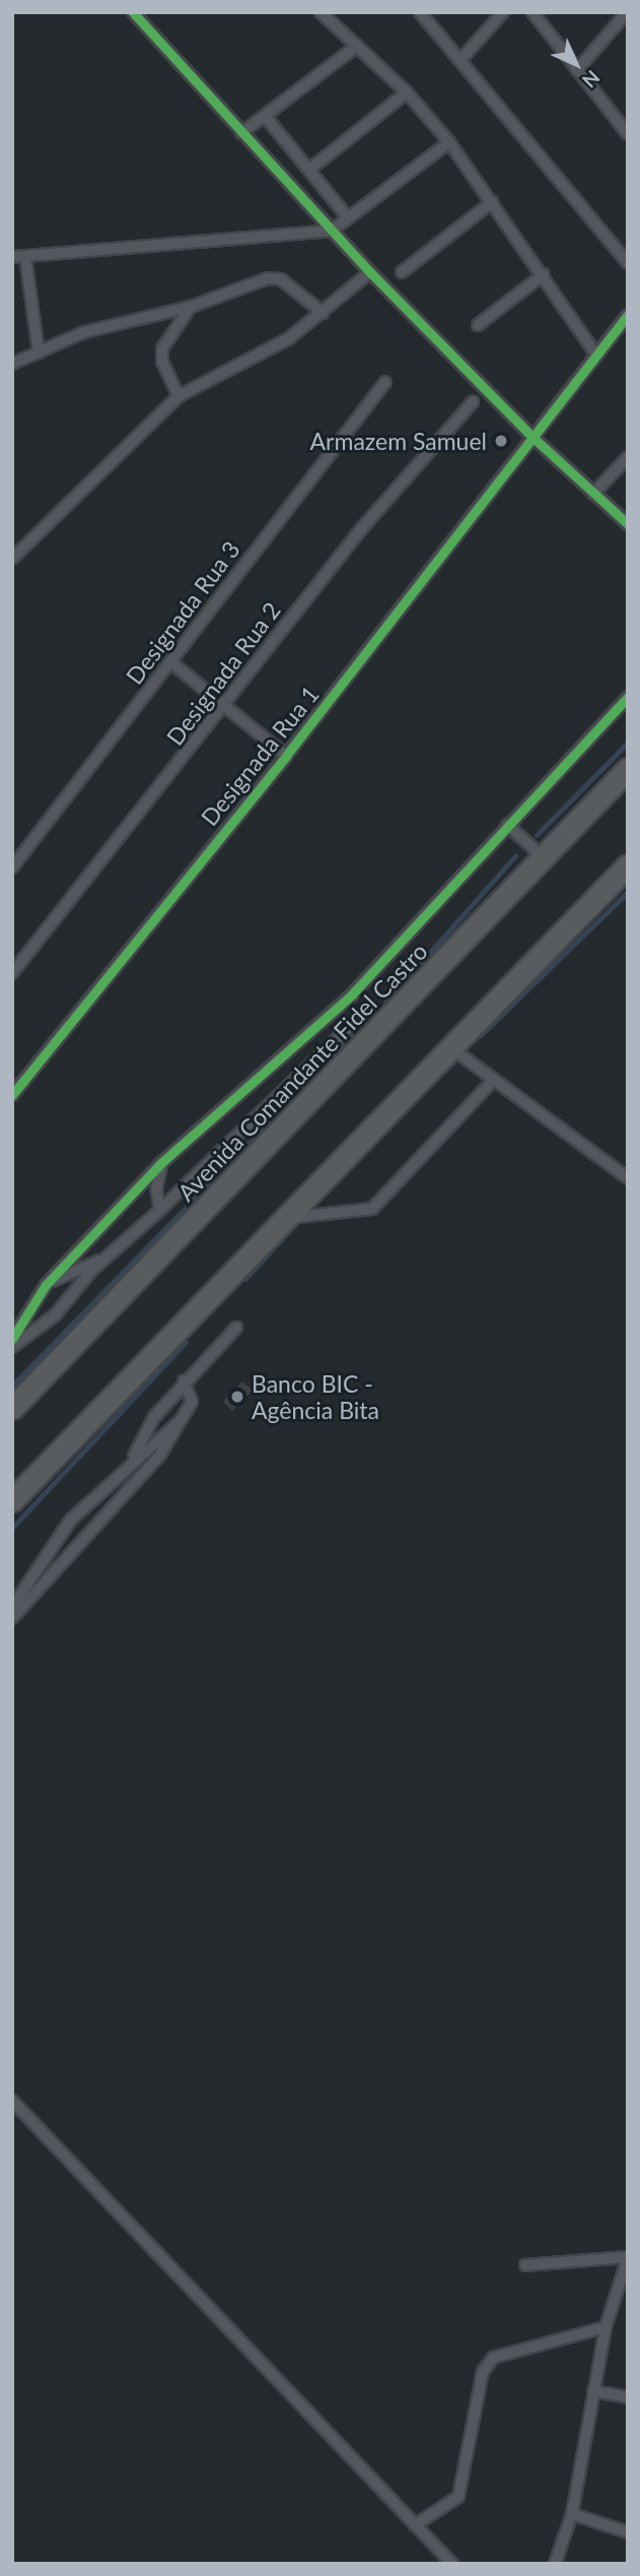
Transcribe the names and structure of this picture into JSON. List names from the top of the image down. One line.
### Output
{"streets":{"highway":["Avenida Comandante Fidel Castro"],"street":["Designada Rua 3","Designada Rua 2","Designada Rua 1"]},"places":["Armazem Samuel","Banco BIC - Agência Bita"],"north":"bottom right"}
